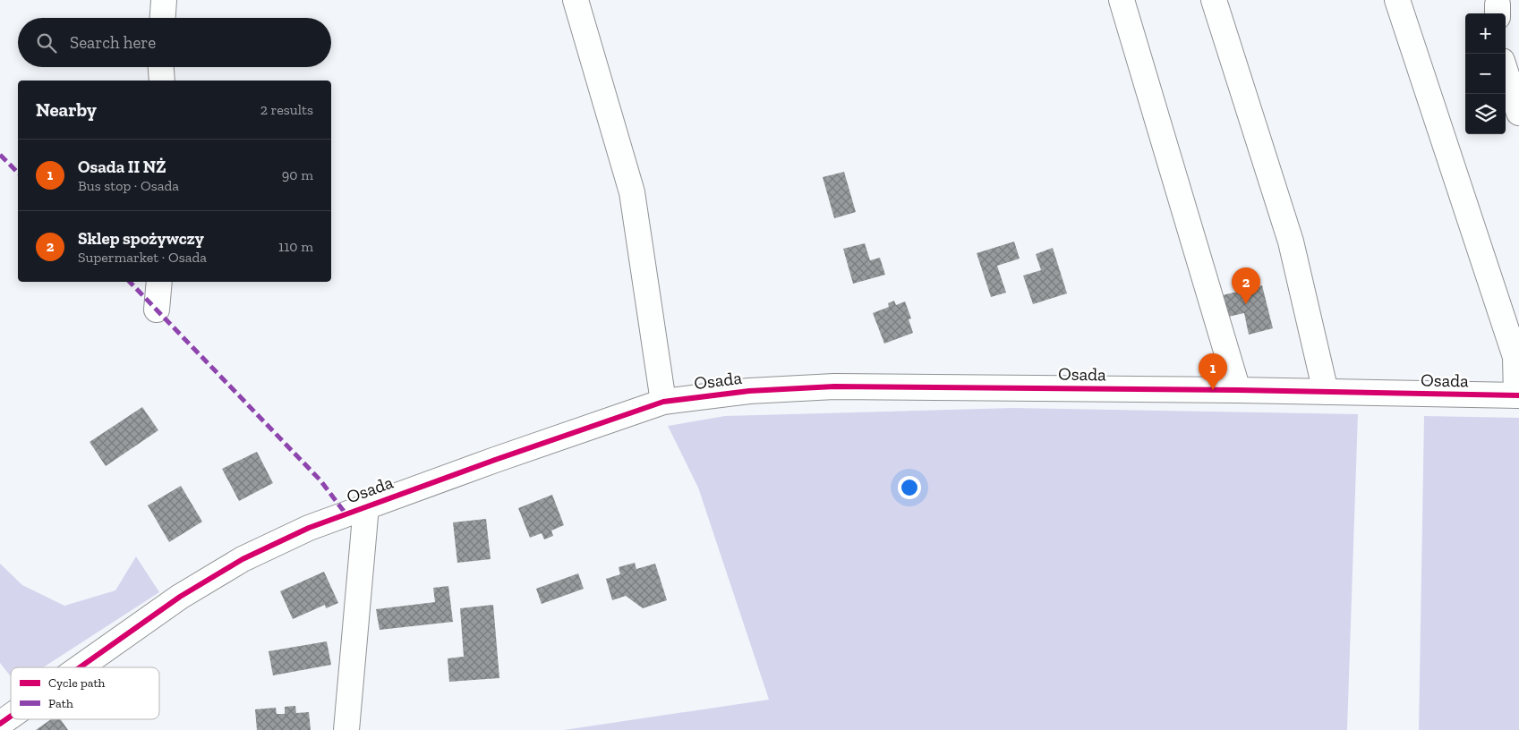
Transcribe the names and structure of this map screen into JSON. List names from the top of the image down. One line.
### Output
{"streets":{"street":["Osada"]},"legend":["Cycle path","Path"],"page":{"map_buttons":["+","−"],"search":"Search here","heading":["Nearby","2 results"],"list":[{"mark":"1","name":"Osada II NŻ","note":"Bus stop · Osada","value":"90 m"},{"mark":"2","name":"Sklep spożywczy","note":"Supermarket · Osada","value":"110 m"}],"pins":["2","1"]}}
